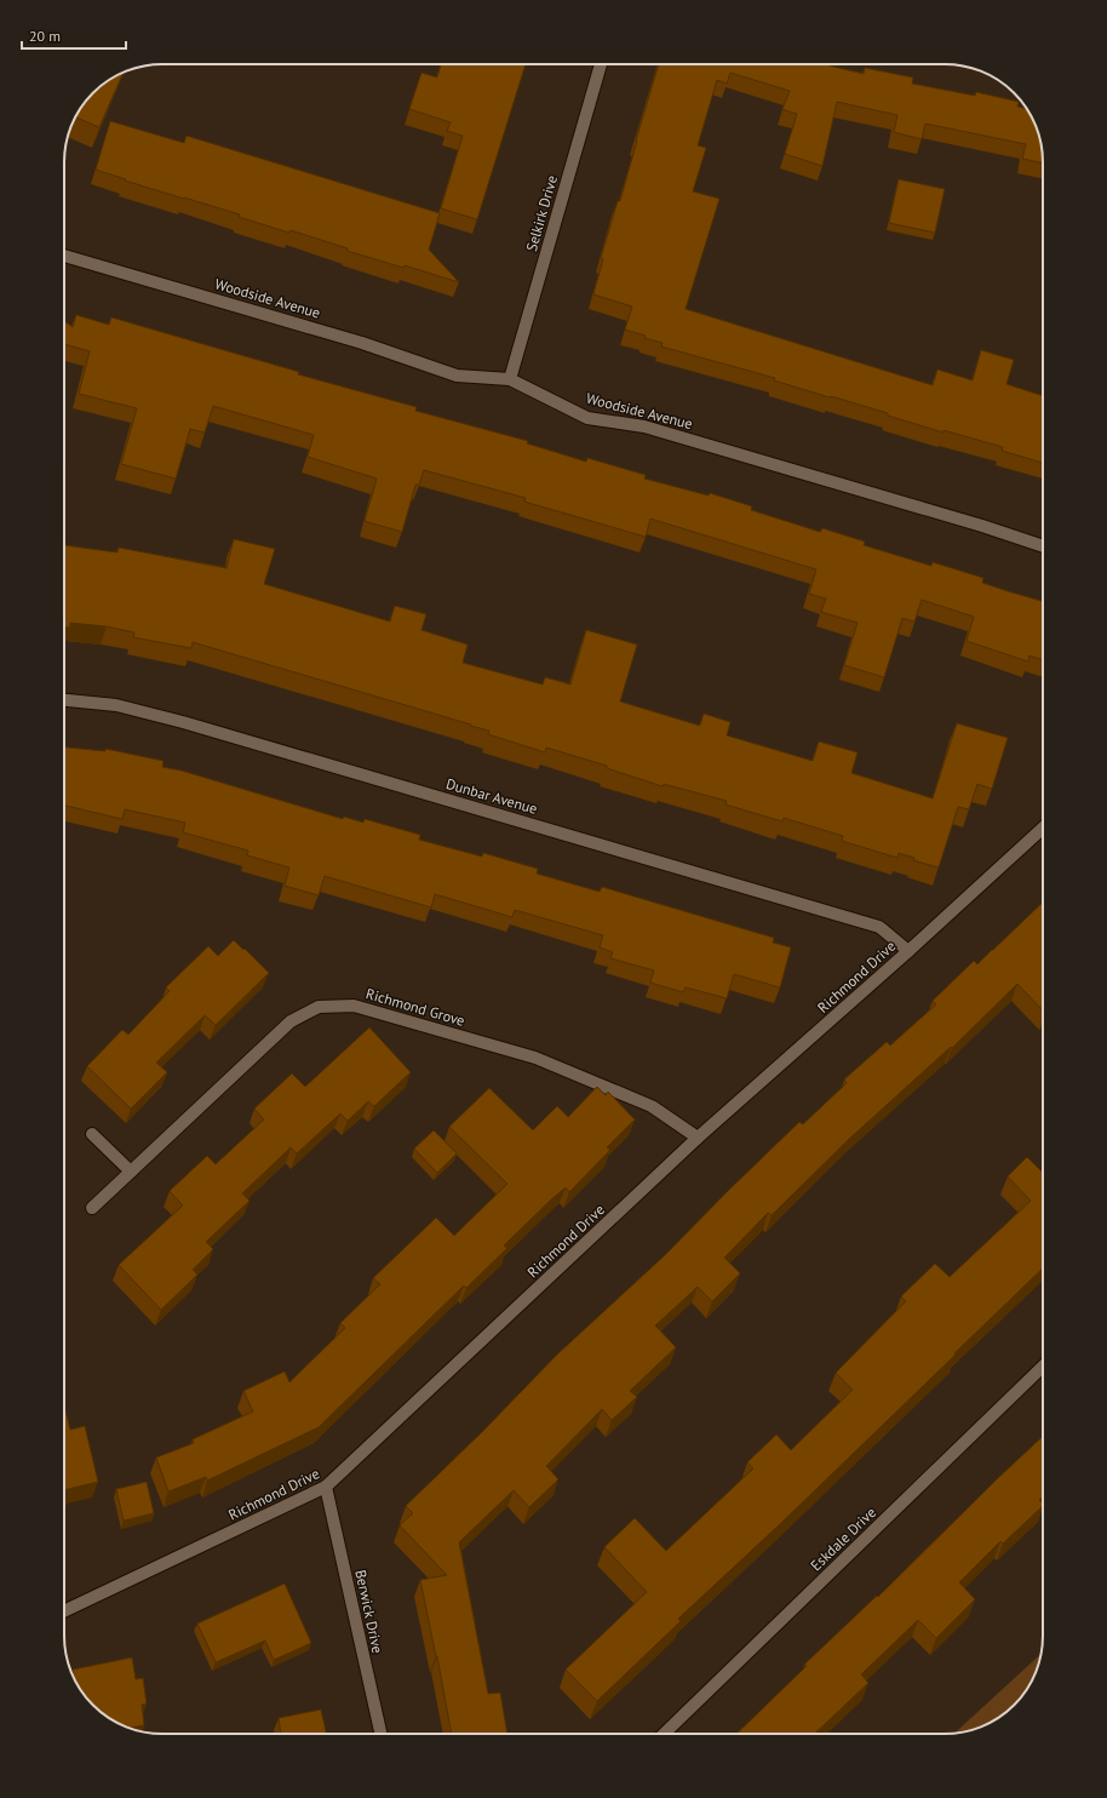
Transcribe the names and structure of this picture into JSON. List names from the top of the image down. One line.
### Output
{"streets":{"street":["Selkirk Drive","Woodside Avenue","Dunbar Avenue","Richmond Drive","Richmond Grove","Eskdale Drive","Berwick Drive"]},"crossings":[["Selkirk Drive","Woodside Avenue"],["Dunbar Avenue","Richmond Drive"],["Richmond Drive","Richmond Grove"],["Richmond Drive","Berwick Drive"]],"scale_bar":"20 m"}
